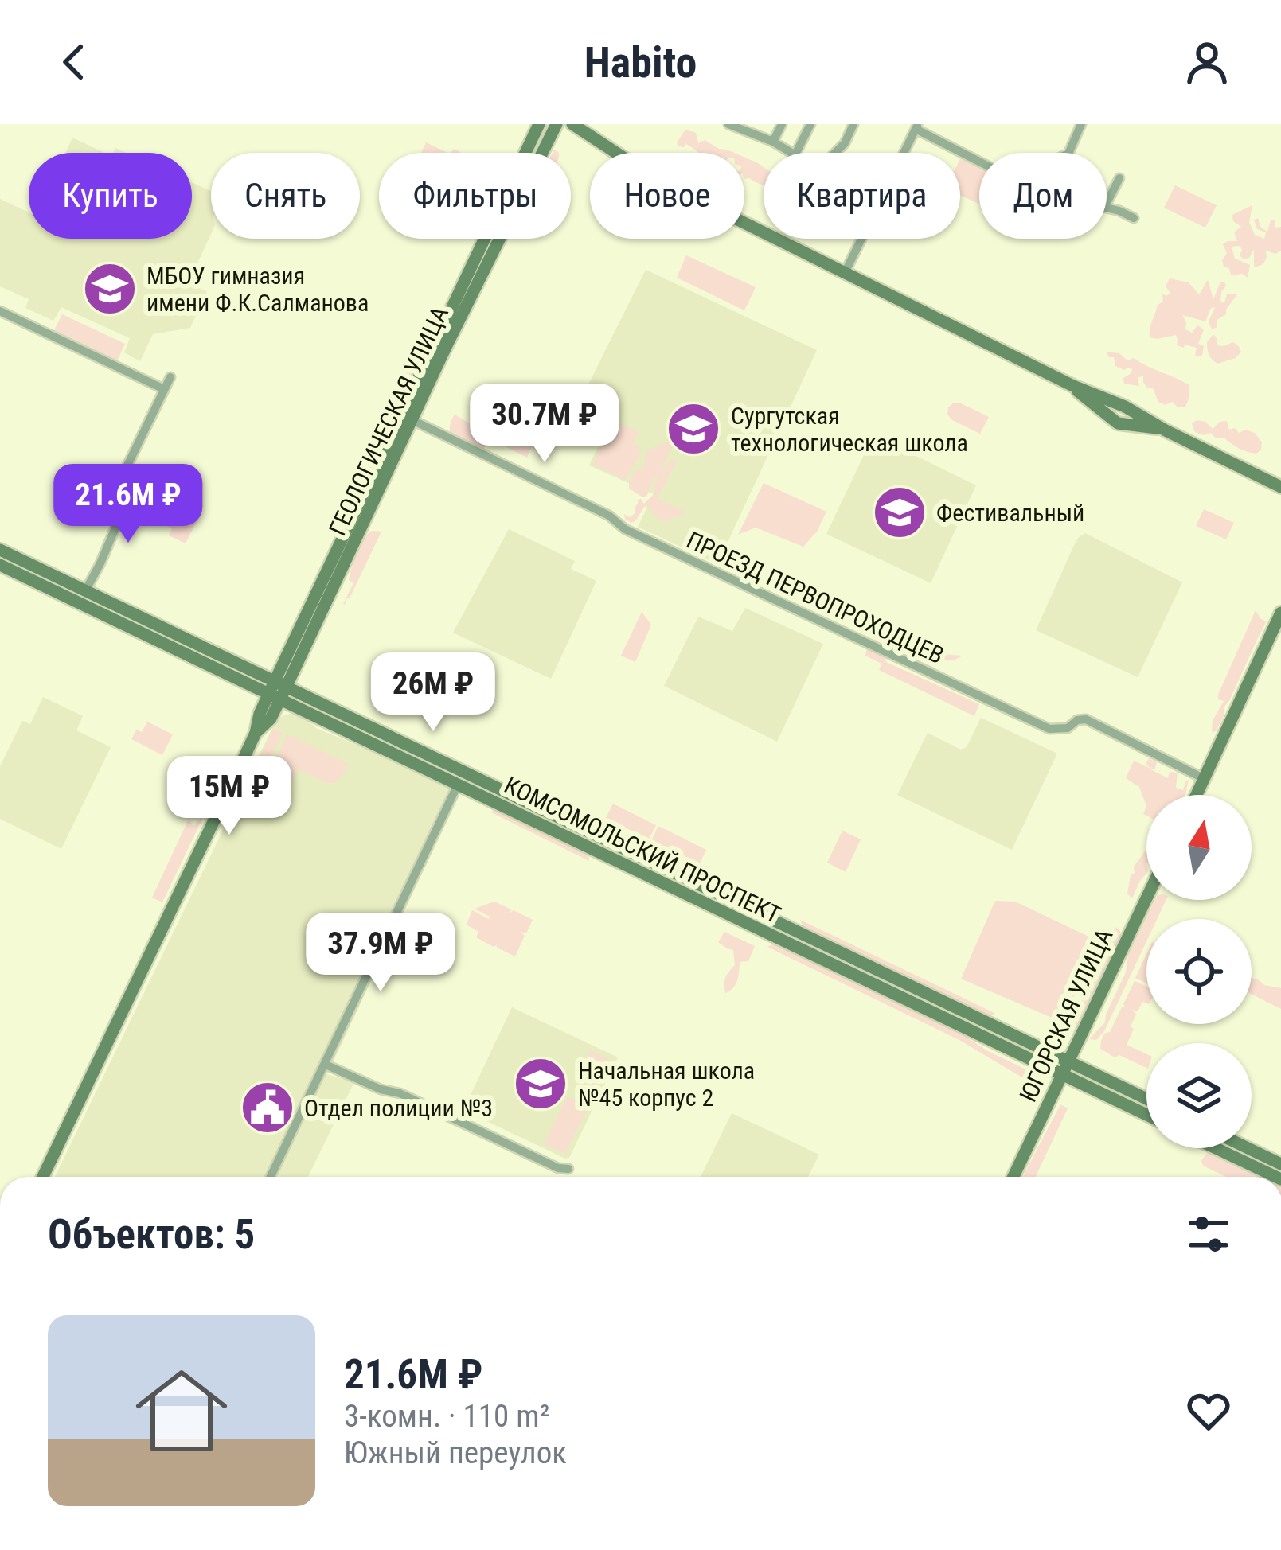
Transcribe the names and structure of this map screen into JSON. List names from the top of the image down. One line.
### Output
{"streets":{"main road":["ГЕОЛОГИЧЕСКАЯ УЛИЦА","КОМСОМОЛЬСКИЙ ПРОСПЕКТ","ЮГОРСКАЯ УЛИЦА"],"street":["ПРОЕЗД ПЕРВОПРОХОДЦЕВ"]},"crossings":[["ГЕОЛОГИЧЕСКАЯ УЛИЦА","ПРОЕЗД ПЕРВОПРОХОДЦЕВ"],["ГЕОЛОГИЧЕСКАЯ УЛИЦА","КОМСОМОЛЬСКИЙ ПРОСПЕКТ"],["КОМСОМОЛЬСКИЙ ПРОСПЕКТ","ЮГОРСКАЯ УЛИЦА"]],"places":{"school or university":["МБОУ гимназия имени Ф.К.Салманова","Сургутская технологическая школа","Фестивальный","Начальная школа №45 корпус 2"],"public building":["Отдел полиции №3"]},"north":"top","page":{"header":"Habito","chip":["Купить","Снять","Фильтры","Новое","Квартира","Дом"],"price":["30.7M ₽","21.6M ₽","26M ₽","15M ₽","37.9M ₽"],"heading":"Объектов: 5","list":[{"name":"21.6M ₽","note":"3-комн. · 110 m² · Южный переулок"}]}}
